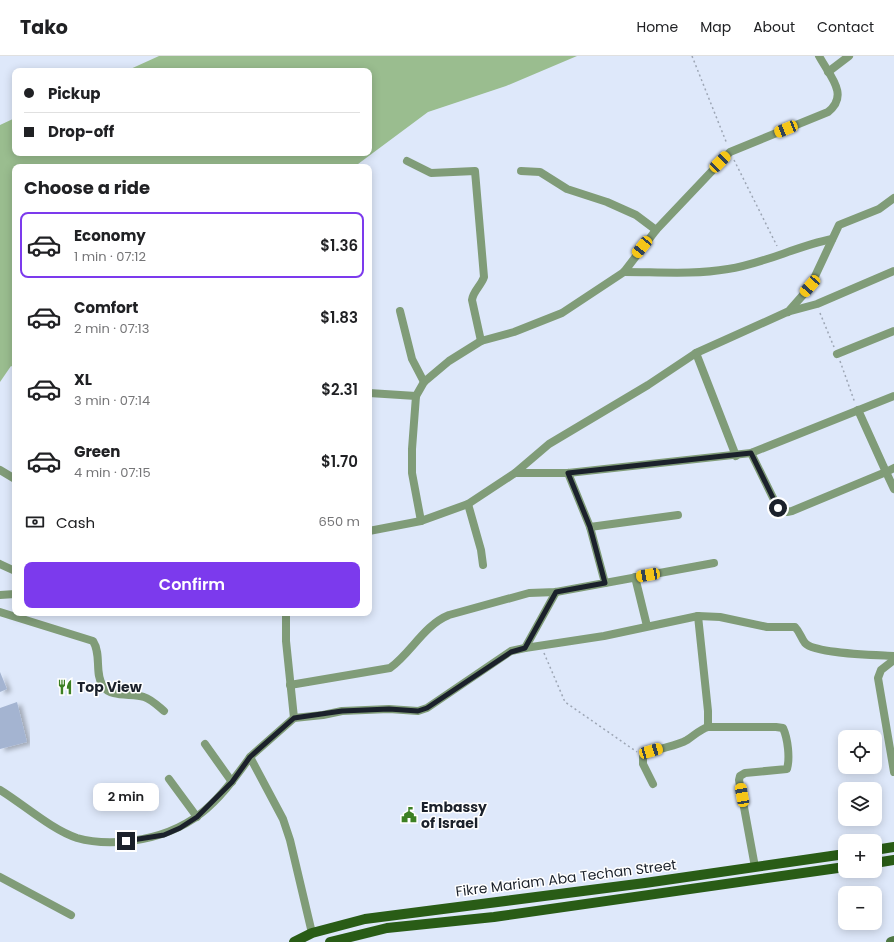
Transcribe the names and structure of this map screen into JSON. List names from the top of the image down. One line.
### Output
{"streets":{"main road":["Fikre Mariam Aba Techan Street"]},"places":{"restaurant":["Top View"],"public building":["Embassy of Israel"]},"page":{"header":"Tako","nav":["Home","Map","About","Contact"],"banner":["Pickup","Drop-off"],"heading":"Choose a ride","list":[{"name":"Economy","note":"1 min · 07:12","value":"$1.36"},{"name":"Comfort","note":"2 min · 07:13","value":"$1.83"},{"name":"XL","note":"3 min · 07:14","value":"$2.31"},{"name":"Green","note":"4 min · 07:15","value":"$1.70"}],"pay":["Cash","650 m"],"buttons":"Confirm","map_buttons":["+","−"],"bubble":"2 min"}}
